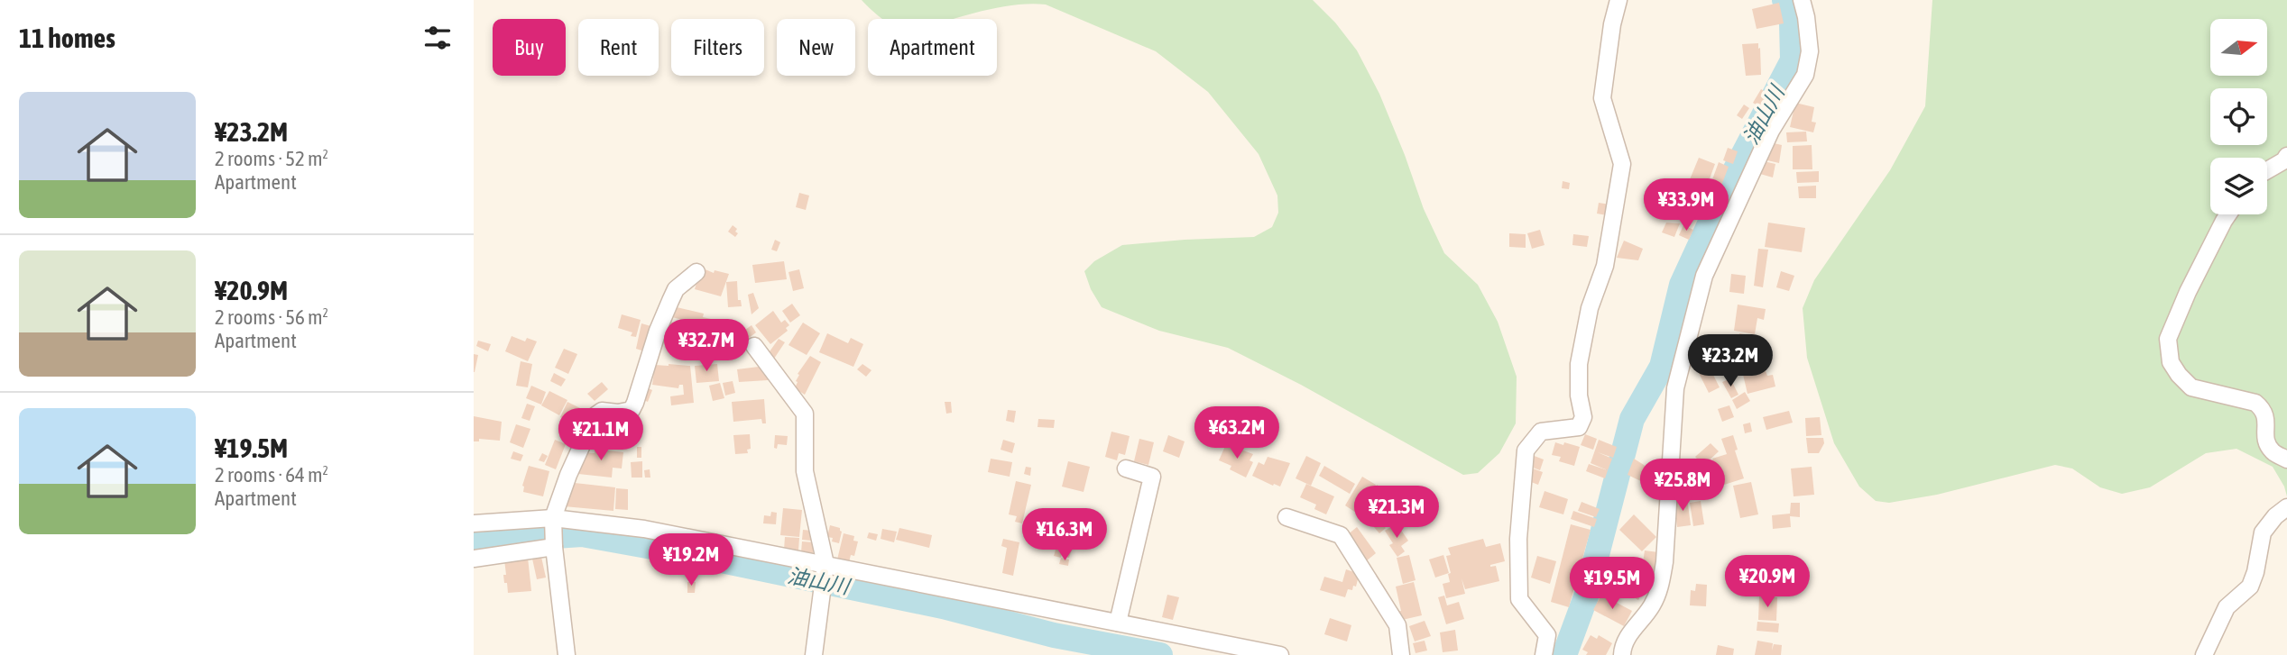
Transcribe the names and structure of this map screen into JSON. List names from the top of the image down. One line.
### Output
{"water":["油山川"],"north":"right","page":{"heading":"11 homes","chip":["Buy","Rent","Filters","New","Apartment"],"list":[{"name":"¥23.2M","note":"2 rooms · 52 m² · Apartment"},{"name":"¥20.9M","note":"2 rooms · 56 m² · Apartment"},{"name":"¥19.5M","note":"2 rooms · 64 m² · Apartment"}],"price":["¥33.9M","¥32.7M","¥23.2M","¥63.2M","¥21.1M","¥25.8M","¥21.3M","¥16.3M","¥19.2M","¥20.9M","¥19.5M"]}}
